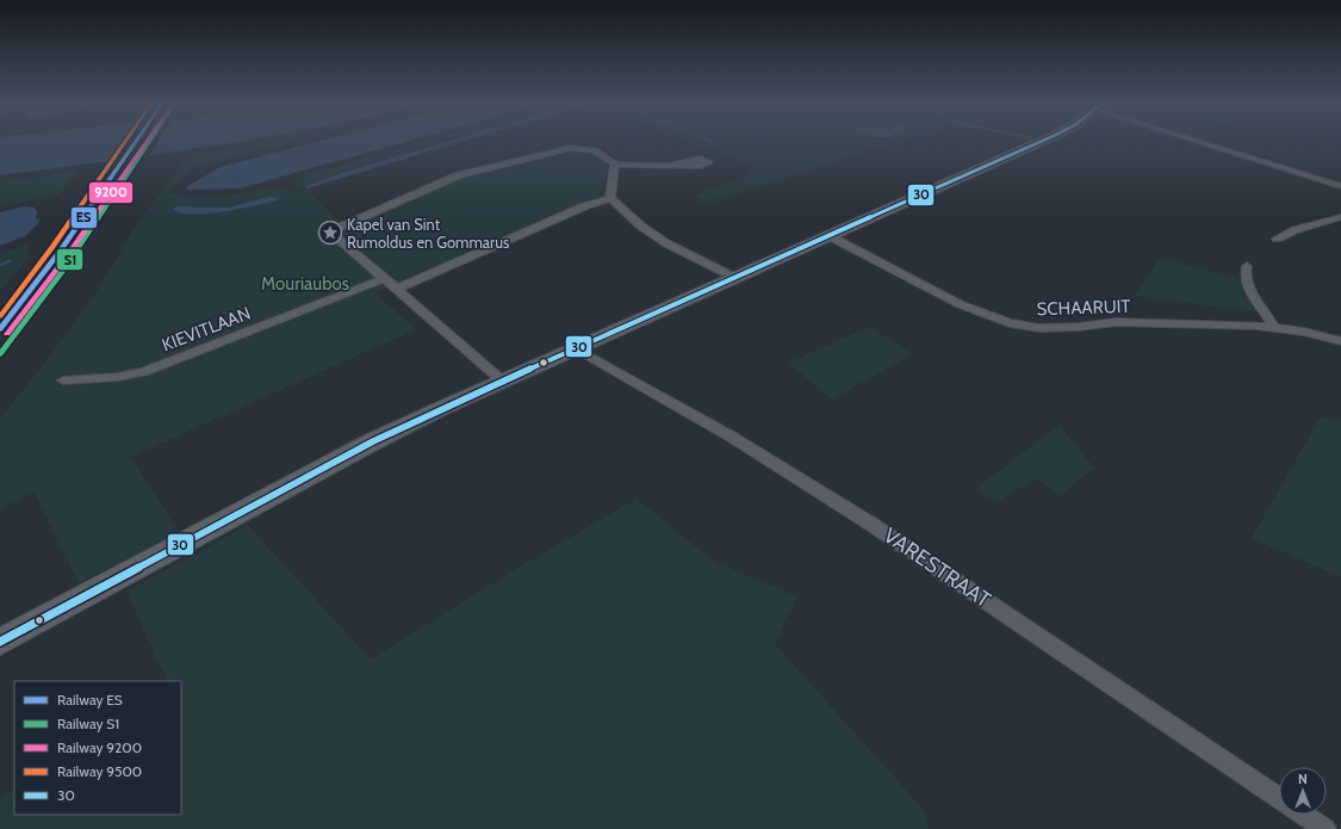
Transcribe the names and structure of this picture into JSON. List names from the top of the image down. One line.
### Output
{"streets":{"street":["SCHAARUIT","KIEVITLAAN","VARESTRAAT"]},"parks":["Mouriaubos"],"places":{"place":["Kapel van Sint Rumoldus en Gommarus"]},"lines":["rail line ES","rail line S1","rail line 9200","rail line 9500","transit line 30"],"legend":["Railway ES","Railway S1","Railway 9200","Railway 9500","30"],"north":"top"}
